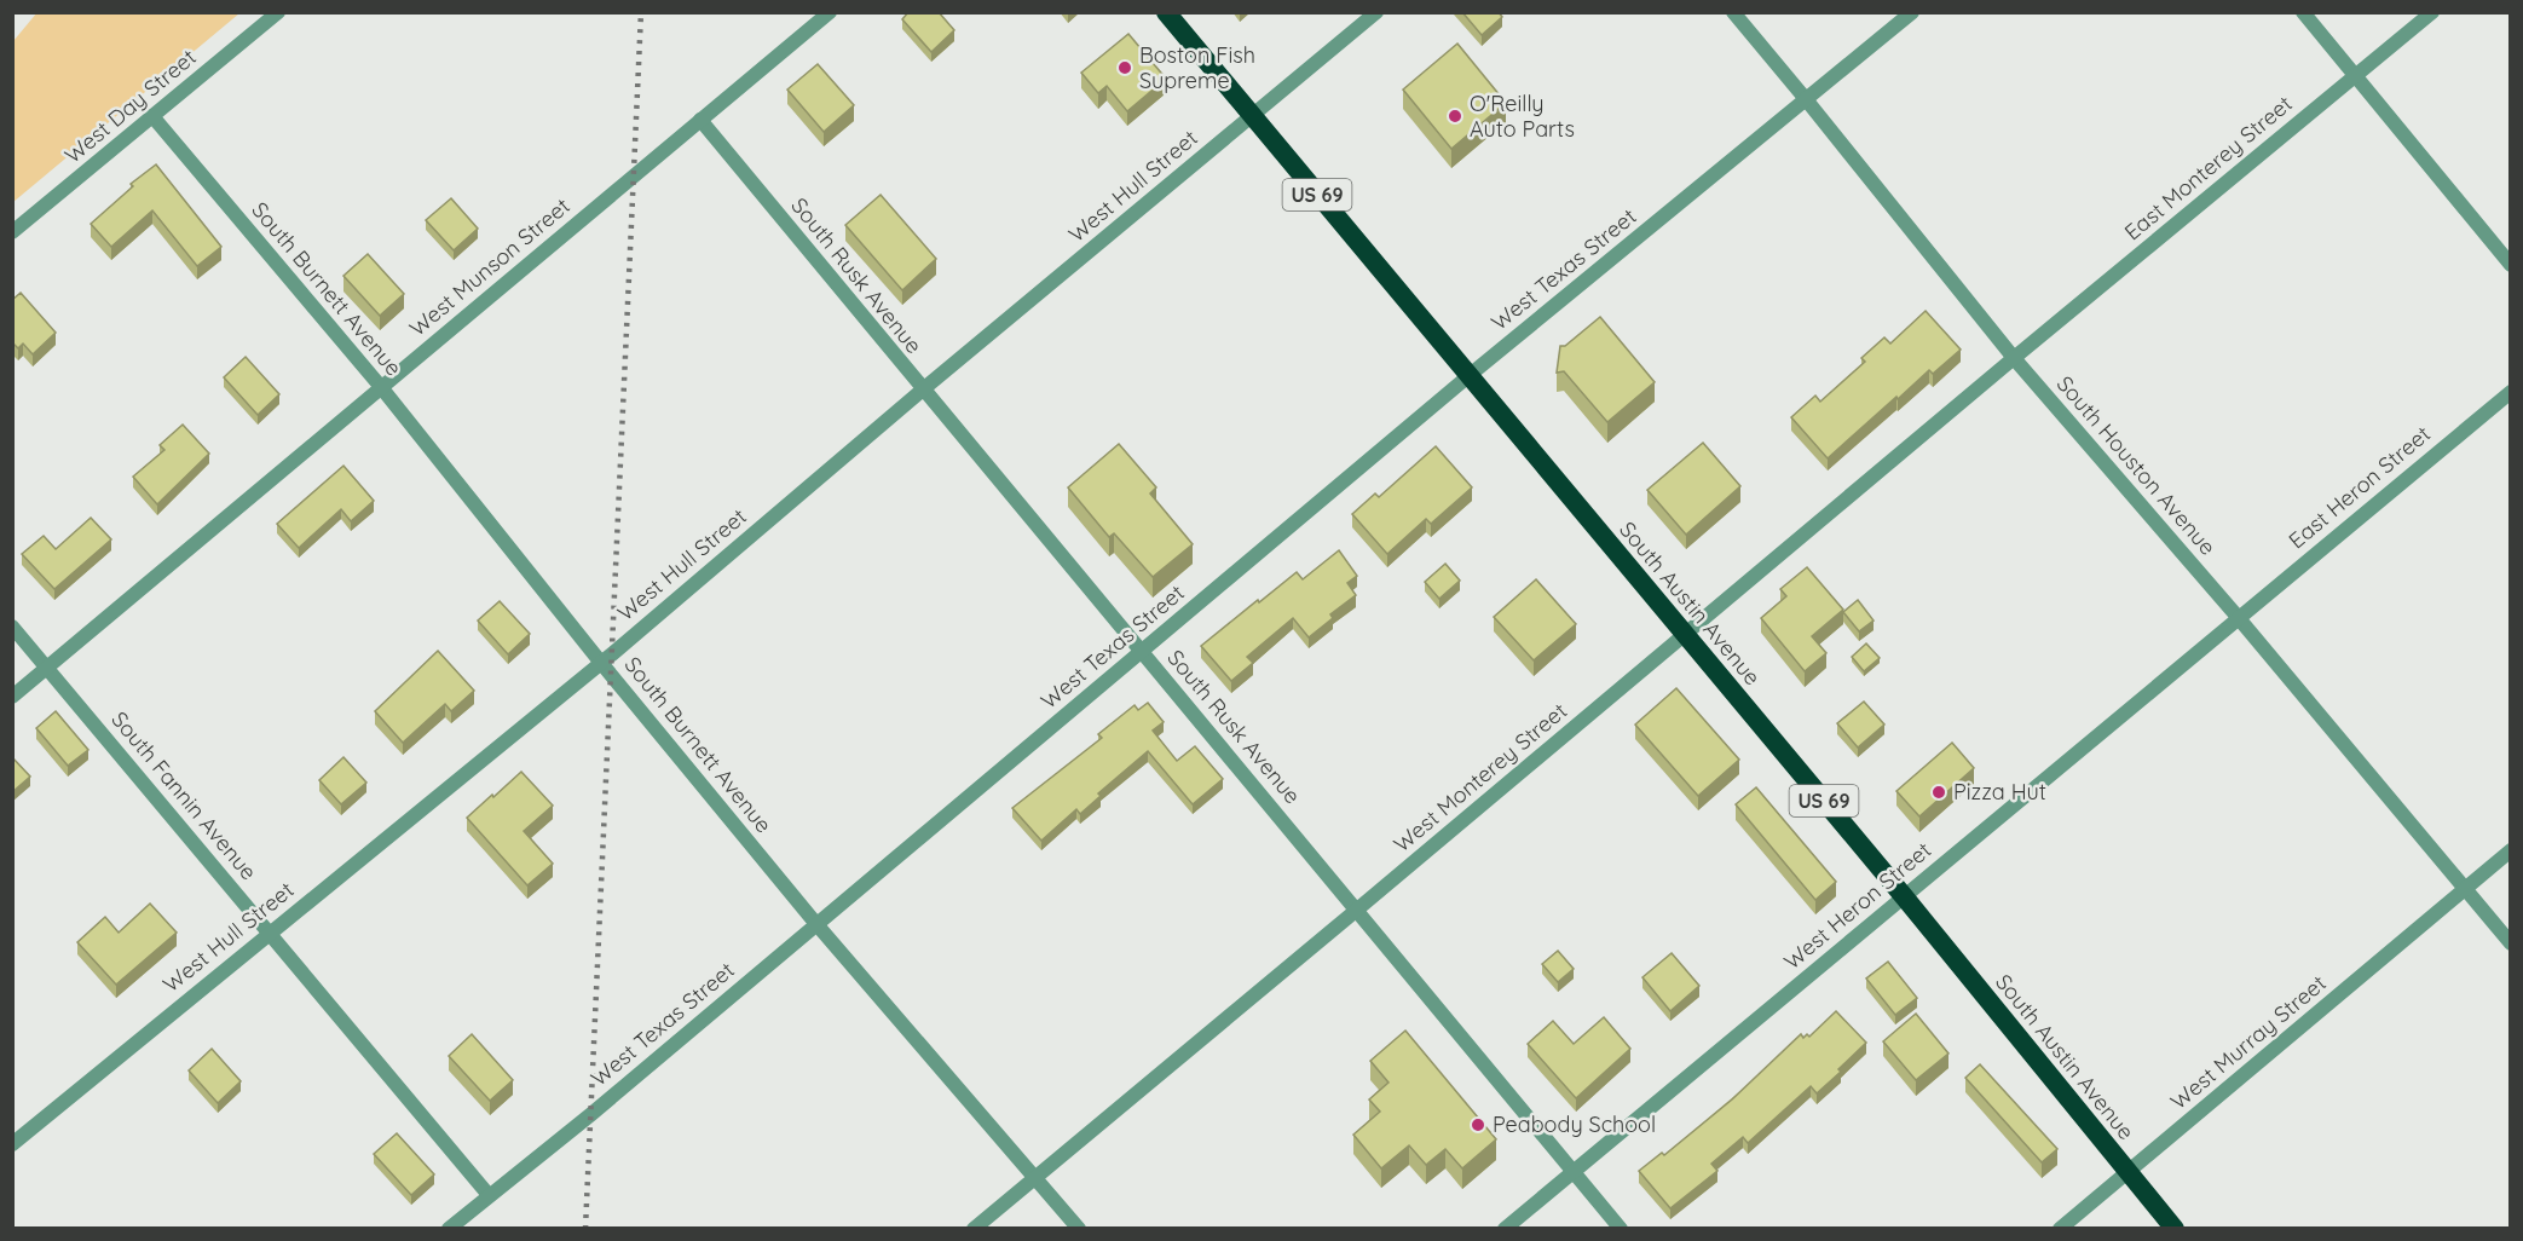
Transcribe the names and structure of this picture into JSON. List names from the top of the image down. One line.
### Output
{"streets":{"highway":["US 69","South Austin Avenue"],"street":["West Day Street","East Monterey Street","West Hull Street","West Munson Street","West Texas Street","South Rusk Avenue","South Burnett Avenue","South Houston Avenue","East Heron Street","West Monterey Street","South Fannin Avenue","West Heron Street","West Murray Street"]},"crossings":[["West Day Street","South Burnett Avenue"],["East Monterey Street","South Houston Avenue"],["East Monterey Street","West Monterey Street"],["West Hull Street","South Rusk Avenue"],["West Hull Street","South Burnett Avenue"],["West Hull Street","South Austin Avenue"],["West Hull Street","South Fannin Avenue"],["West Munson Street","South Rusk Avenue"],["West Munson Street","South Burnett Avenue"],["West Munson Street","South Fannin Avenue"],["West Texas Street","South Rusk Avenue"],["West Texas Street","South Burnett Avenue"],["West Texas Street","South Houston Avenue"],["West Texas Street","South Austin Avenue"],["West Texas Street","South Fannin Avenue"],["South Rusk Avenue","West Monterey Street"],["South Rusk Avenue","West Heron Street"],["South Burnett Avenue","West Monterey Street"],["South Houston Avenue","East Heron Street"],["South Houston Avenue","West Monterey Street"],["South Houston Avenue","West Heron Street"],["South Houston Avenue","West Murray Street"],["East Heron Street","West Heron Street"],["South Austin Avenue","West Monterey Street"],["South Austin Avenue","West Heron Street"],["South Austin Avenue","West Murray Street"]],"places":["Boston Fish Supreme","O'Reilly Auto Parts","Pizza Hut","Peabody School"]}
